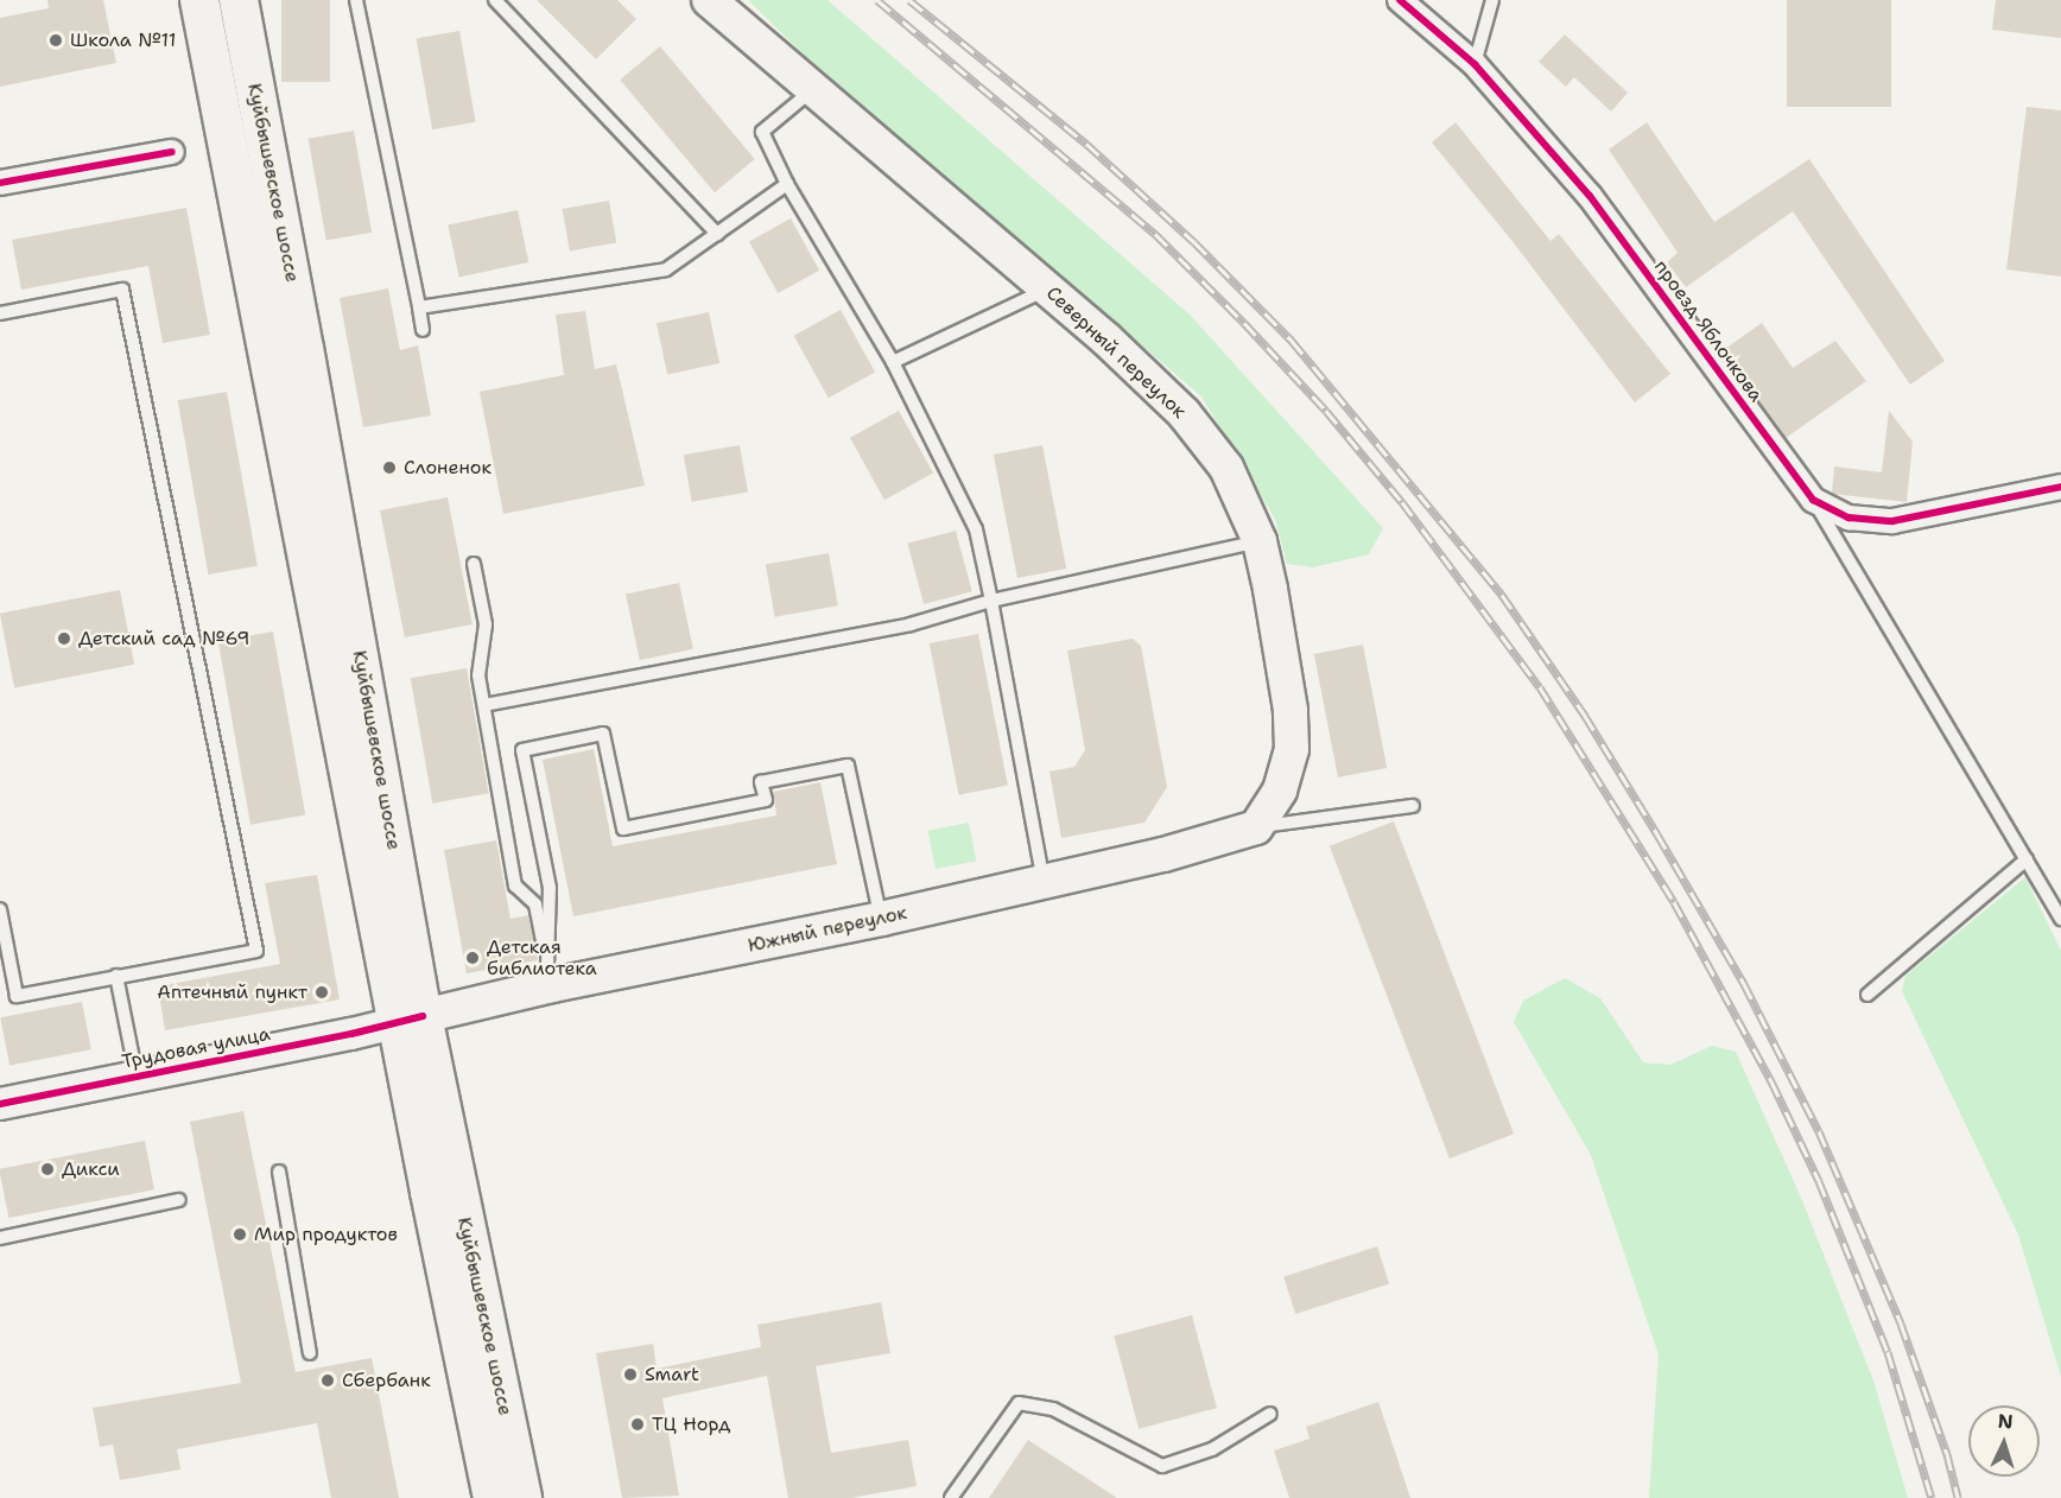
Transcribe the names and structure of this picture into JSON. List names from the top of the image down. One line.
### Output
{"streets":{"main road":["Куйбышевское шоссе","Северный переулок","Южный переулок"],"street":["проезд Яблочкова","Трудовая улица"]},"crossings":[["Куйбышевское шоссе","Южный переулок"],["Куйбышевское шоссе","Трудовая улица"],["Северный переулок","Южный переулок"],["Южный переулок","Трудовая улица"]],"places":["Школа №11","Слоненок","Детский сад №69","Детская библиотека","Аптечный пункт","Дикси","Мир продуктов","Smart","Сбербанк","ТЦ Норд"],"north":"top"}
